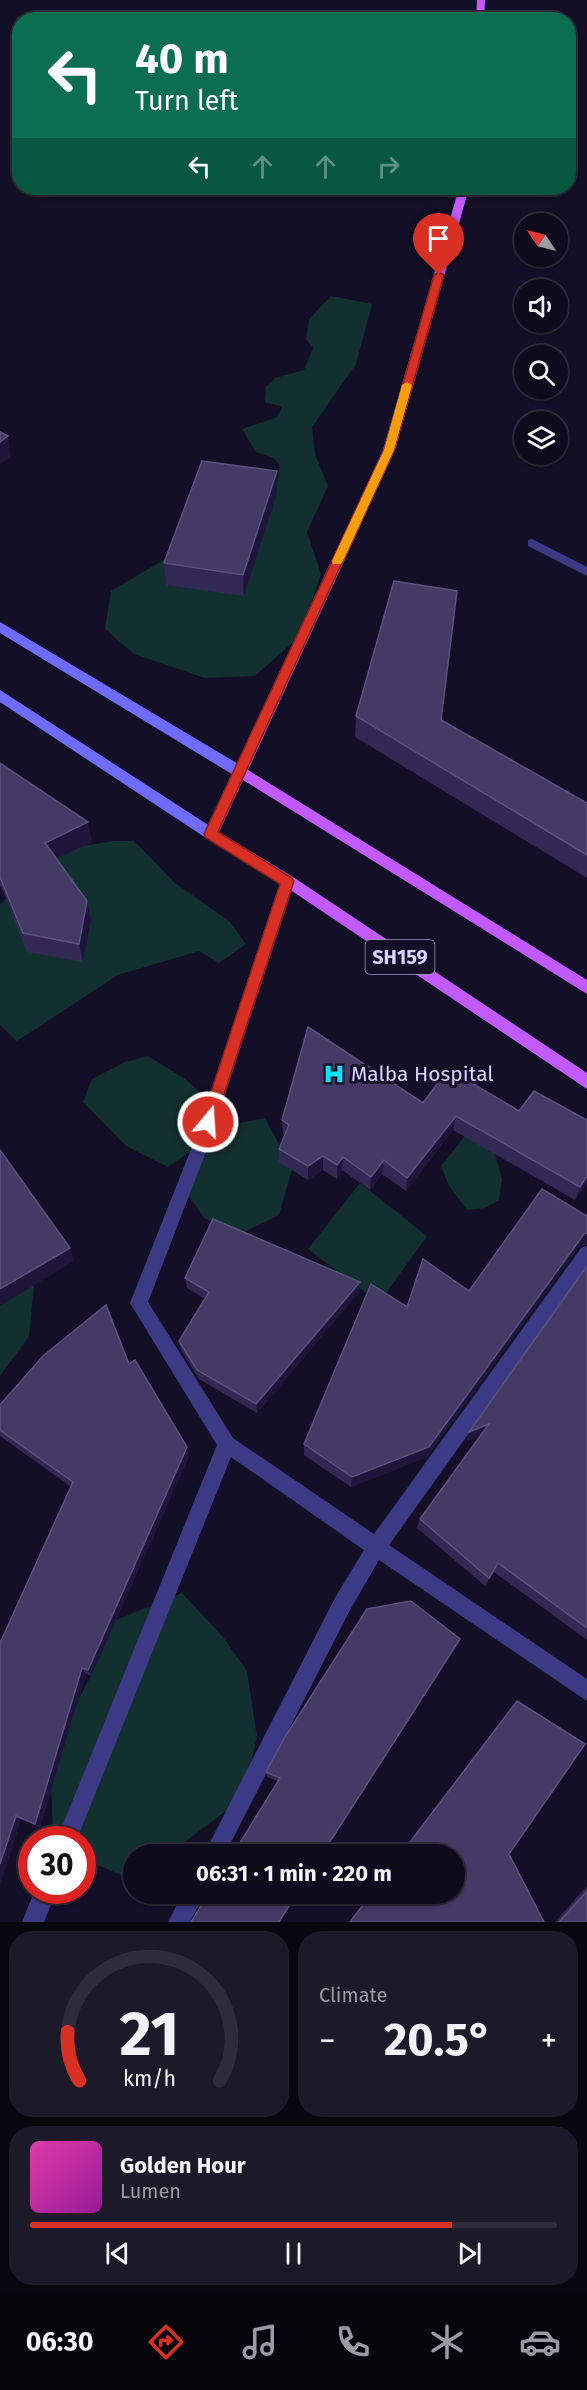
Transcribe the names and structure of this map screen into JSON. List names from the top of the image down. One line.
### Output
{"streets":{"main road":["SH159"]},"places":{"hospital":["Malba Hospital"]},"north":"top left","page":{"turn":["40 m","Turn left"],"limit":"30","trip":"06:31 · 1 min · 220 m","tile":"Climate","heat":["−","20.5°","+"],"song":["Golden Hour","Lumen"],"tabs":"06:30","gauge":["21","km/h"]}}
